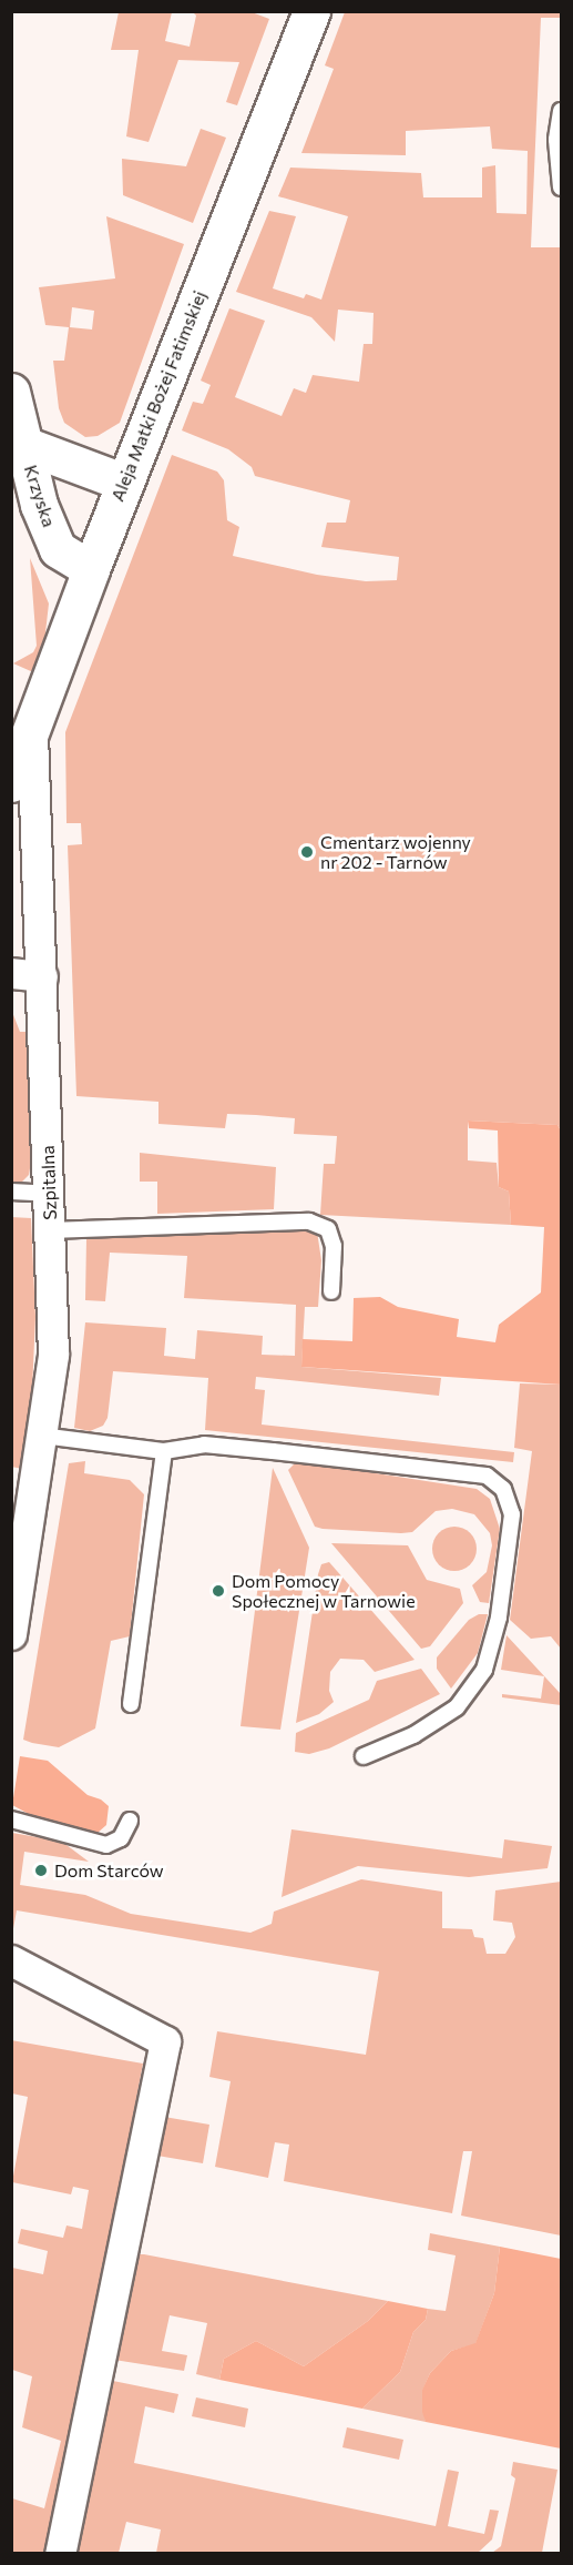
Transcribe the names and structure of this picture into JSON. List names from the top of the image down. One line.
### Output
{"streets":{"street":["Aleja Matki Bożej Fatimskiej","Krzyska","Szpitalna"]},"crossings":[["Aleja Matki Bożej Fatimskiej","Krzyska"],["Aleja Matki Bożej Fatimskiej","Szpitalna"]],"places":["Cmentarz wojenny nr 202 - Tarnów","Dom Pomocy Społecznej w Tarnowie","Dom Starców"]}
